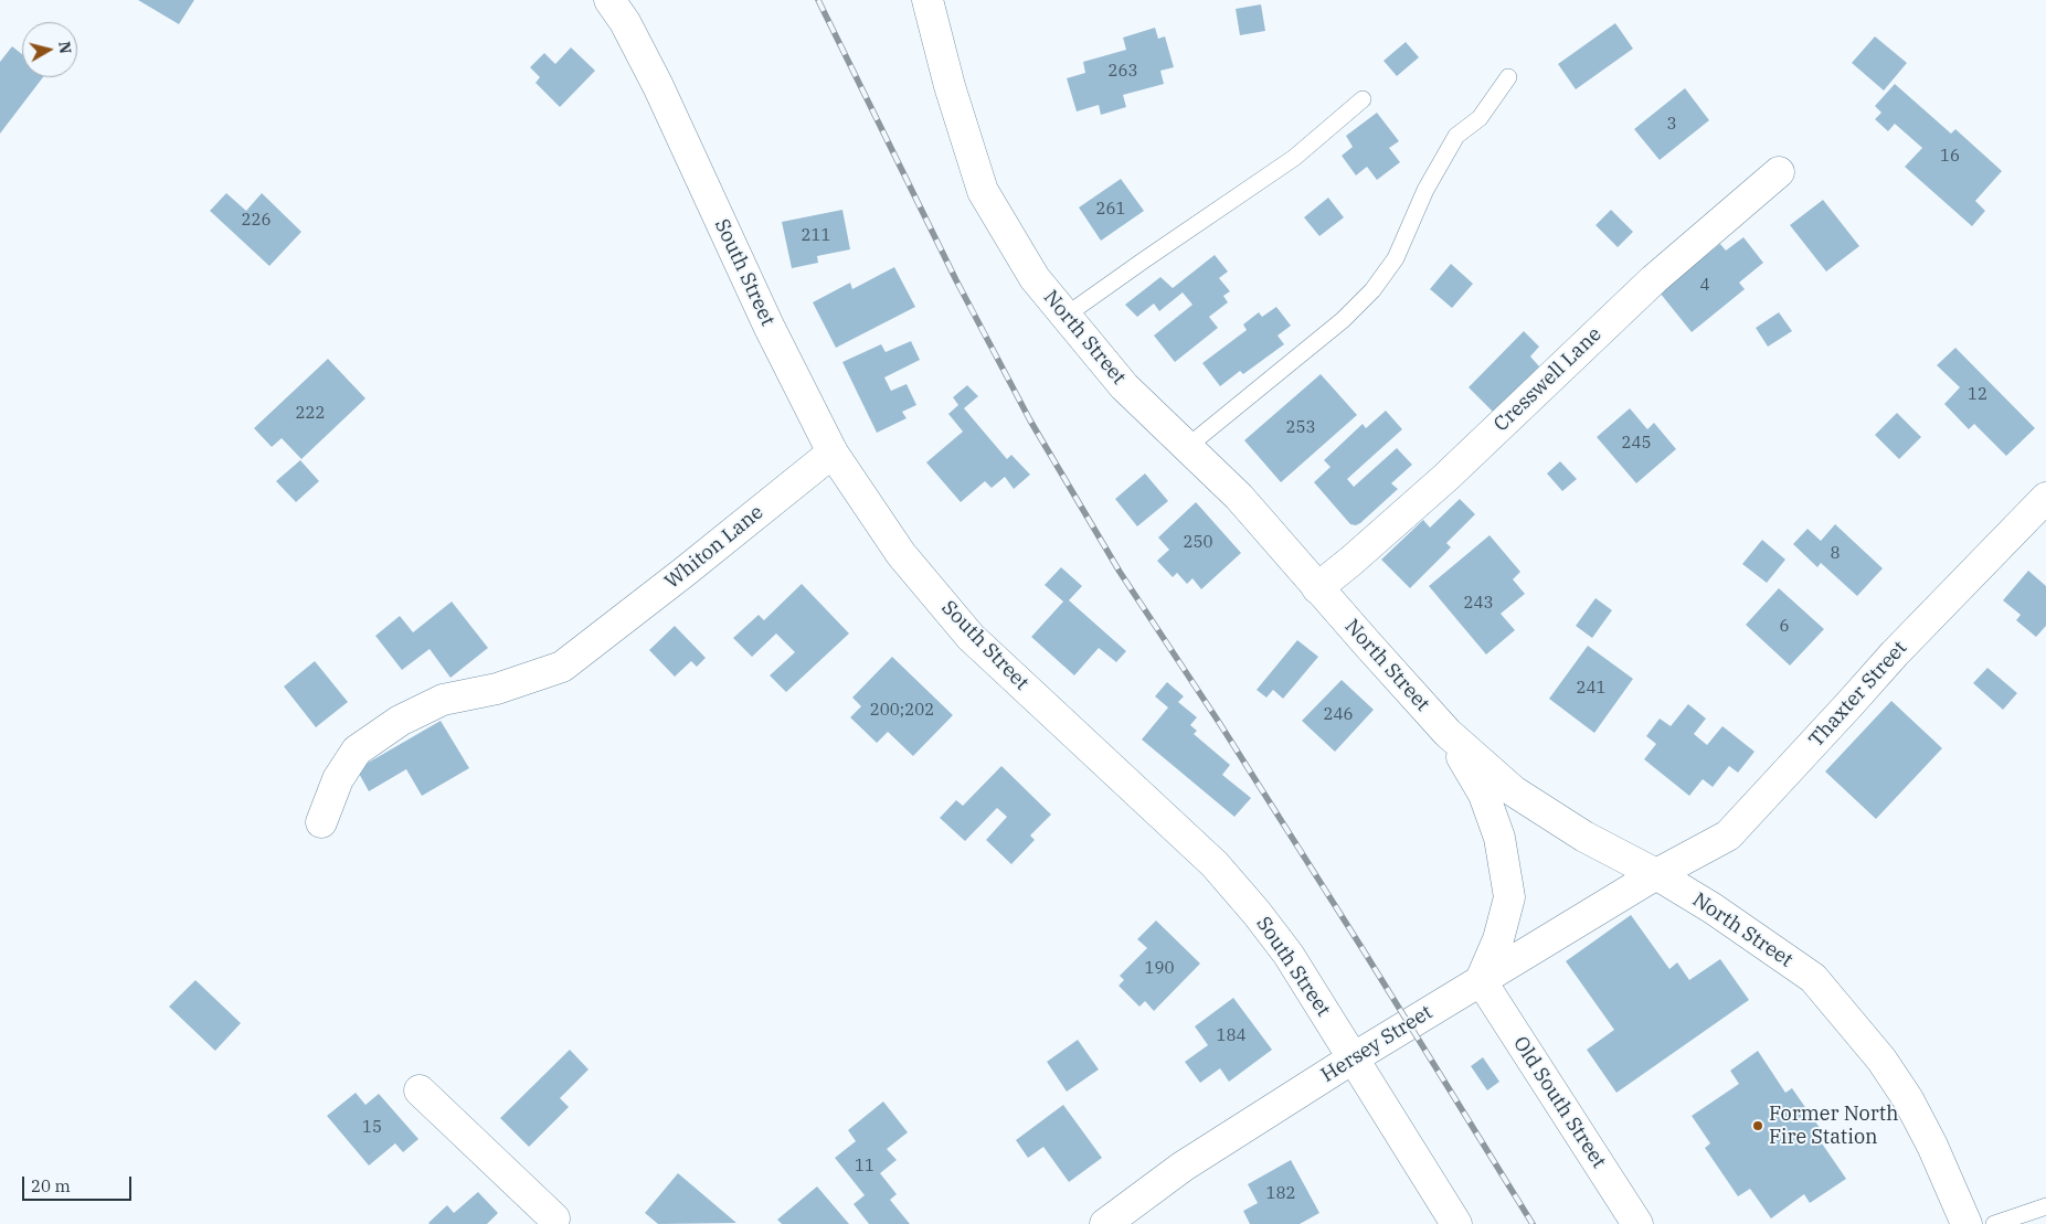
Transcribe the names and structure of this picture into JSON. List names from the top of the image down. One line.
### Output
{"streets":{"street":["South Street","North Street","Cresswell Lane","Whiton Lane","Thaxter Street","Hersey Street","Old South Street"]},"crossings":[["South Street","Whiton Lane"],["South Street","Hersey Street"],["North Street","Cresswell Lane"],["North Street","Thaxter Street"],["North Street","Hersey Street"],["Thaxter Street","Hersey Street"],["Hersey Street","Old South Street"]],"places":["Former North Fire Station"],"house_numbers":["263","3","16","261","226","211","4","12","222","253","245","250","8","243","6","241","200;202","246","190","184","15","11","182"],"scale_bar":"20 m","north":"right"}
